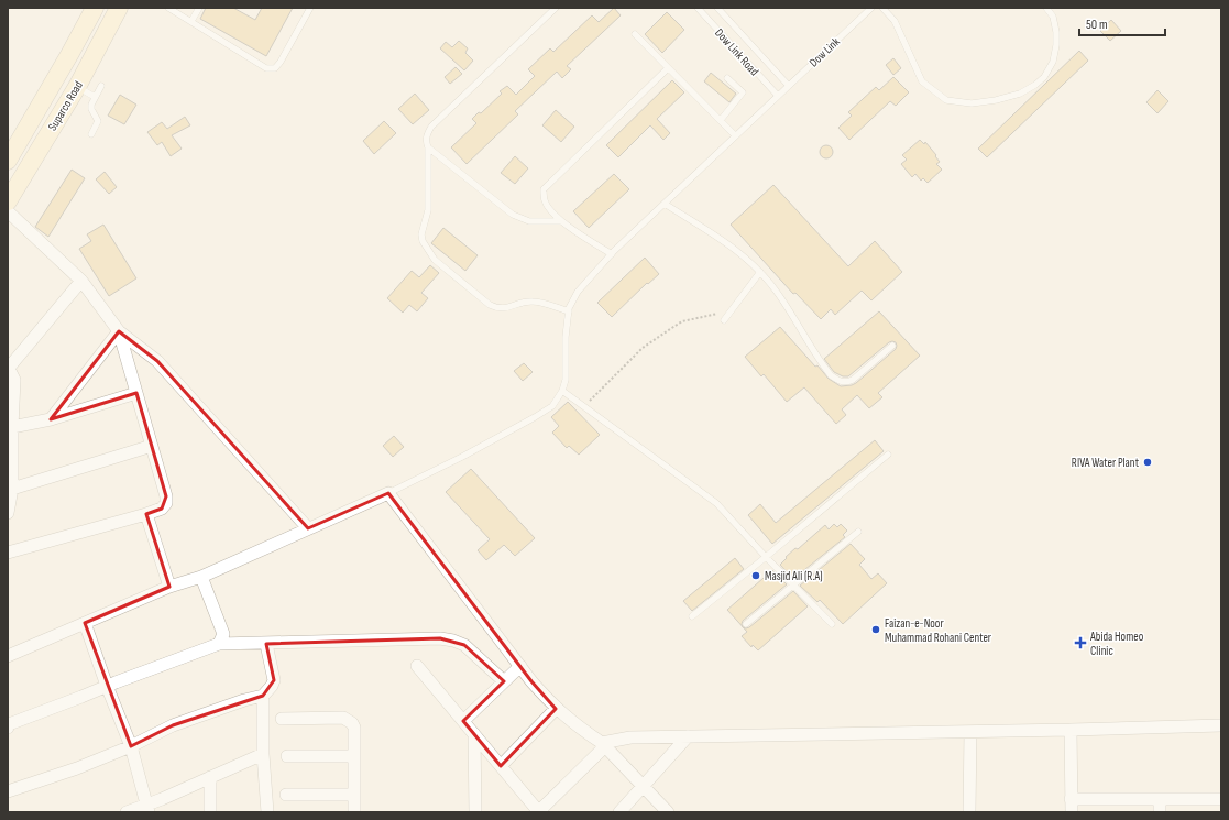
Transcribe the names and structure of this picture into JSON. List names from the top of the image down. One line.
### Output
{"streets":{"main road":["Suparco Road"],"lane":["Dow Link Road","Dow Link"]},"crossings":[["Dow Link Road","Dow Link"]],"places":{"other":["RIVA Water Plant","Masjid Ali (R.A)","Faizan-e-Noor Muhammad Rohani Center"],"health":["Abida Homeo Clinic"]},"scale_bar":"50 m"}
